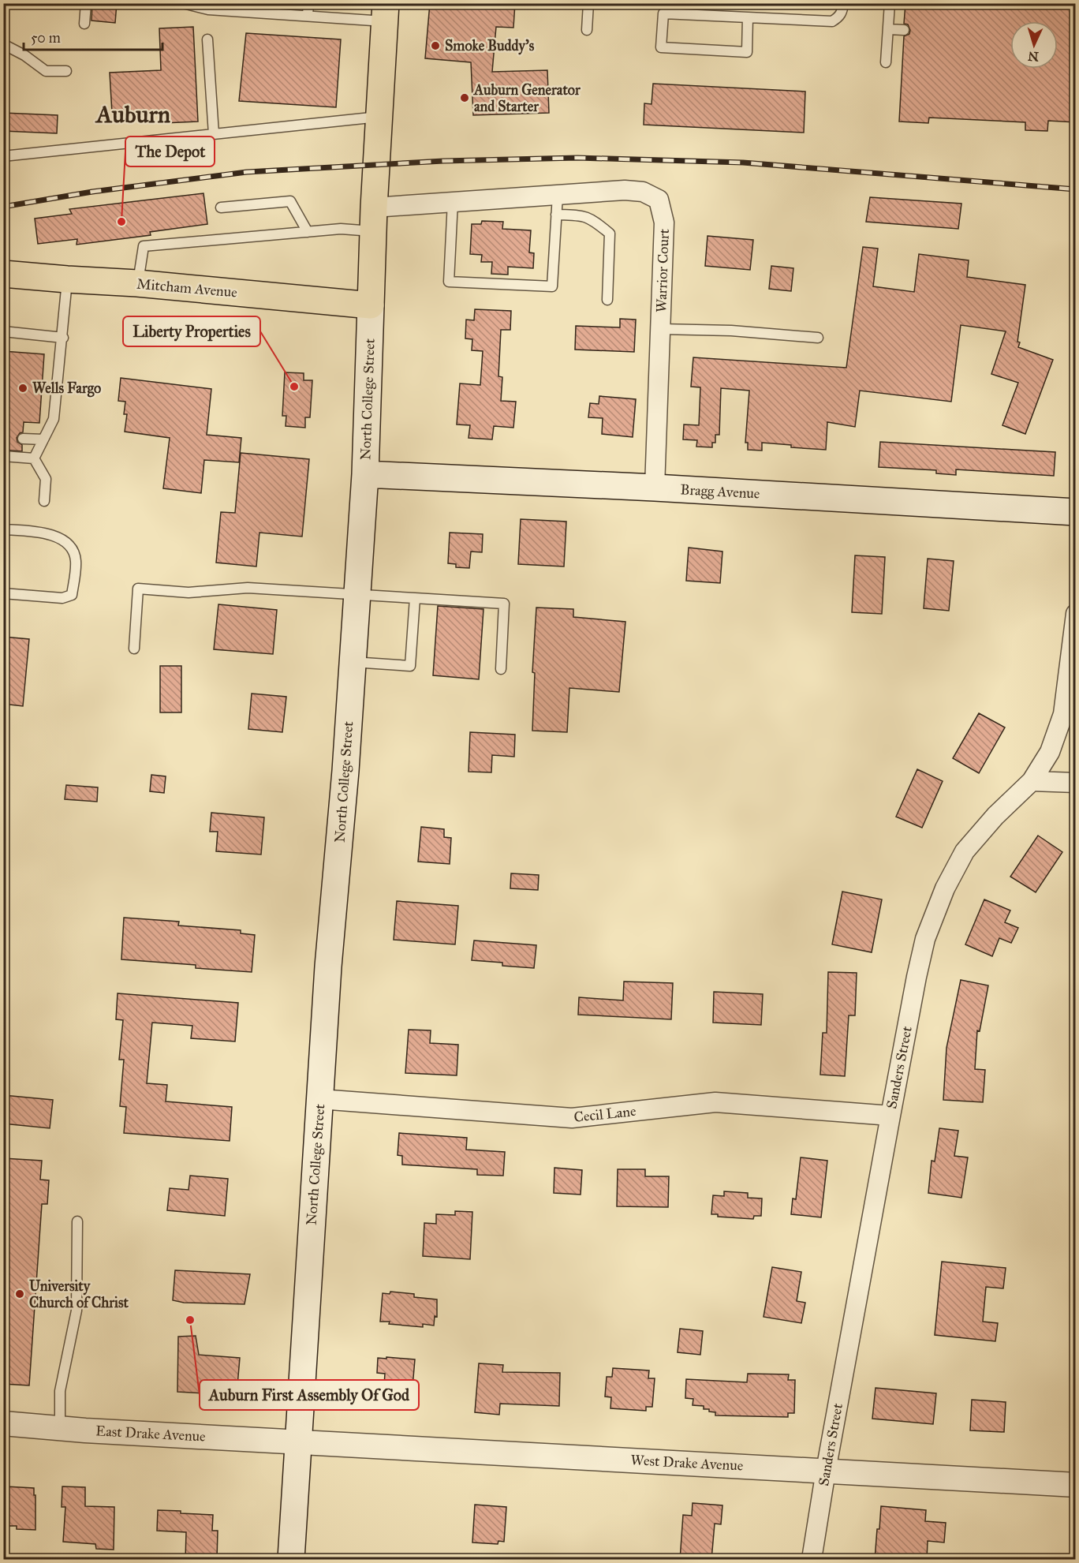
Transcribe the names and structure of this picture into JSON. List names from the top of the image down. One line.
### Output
{"streets":{"main road":["Mitcham Avenue","North College Street","Bragg Avenue"],"street":["Warrior Court","Sanders Street","Cecil Lane","East Drake Avenue","West Drake Avenue"]},"crossings":[["Warrior Court","North College Street"],["Warrior Court","Bragg Avenue"],["Mitcham Avenue","North College Street"],["North College Street","Bragg Avenue"],["North College Street","Cecil Lane"],["North College Street","East Drake Avenue"],["North College Street","West Drake Avenue"],["Sanders Street","Cecil Lane"],["Sanders Street","West Drake Avenue"],["East Drake Avenue","West Drake Avenue"]],"districts":["Auburn"],"places":["Smoke Buddy's","Auburn Generator and Starter","The Depot","Liberty Properties","Wells Fargo","University Church of Christ","Auburn First Assembly Of God"],"scale_bar":"50 m","north":"bottom"}
